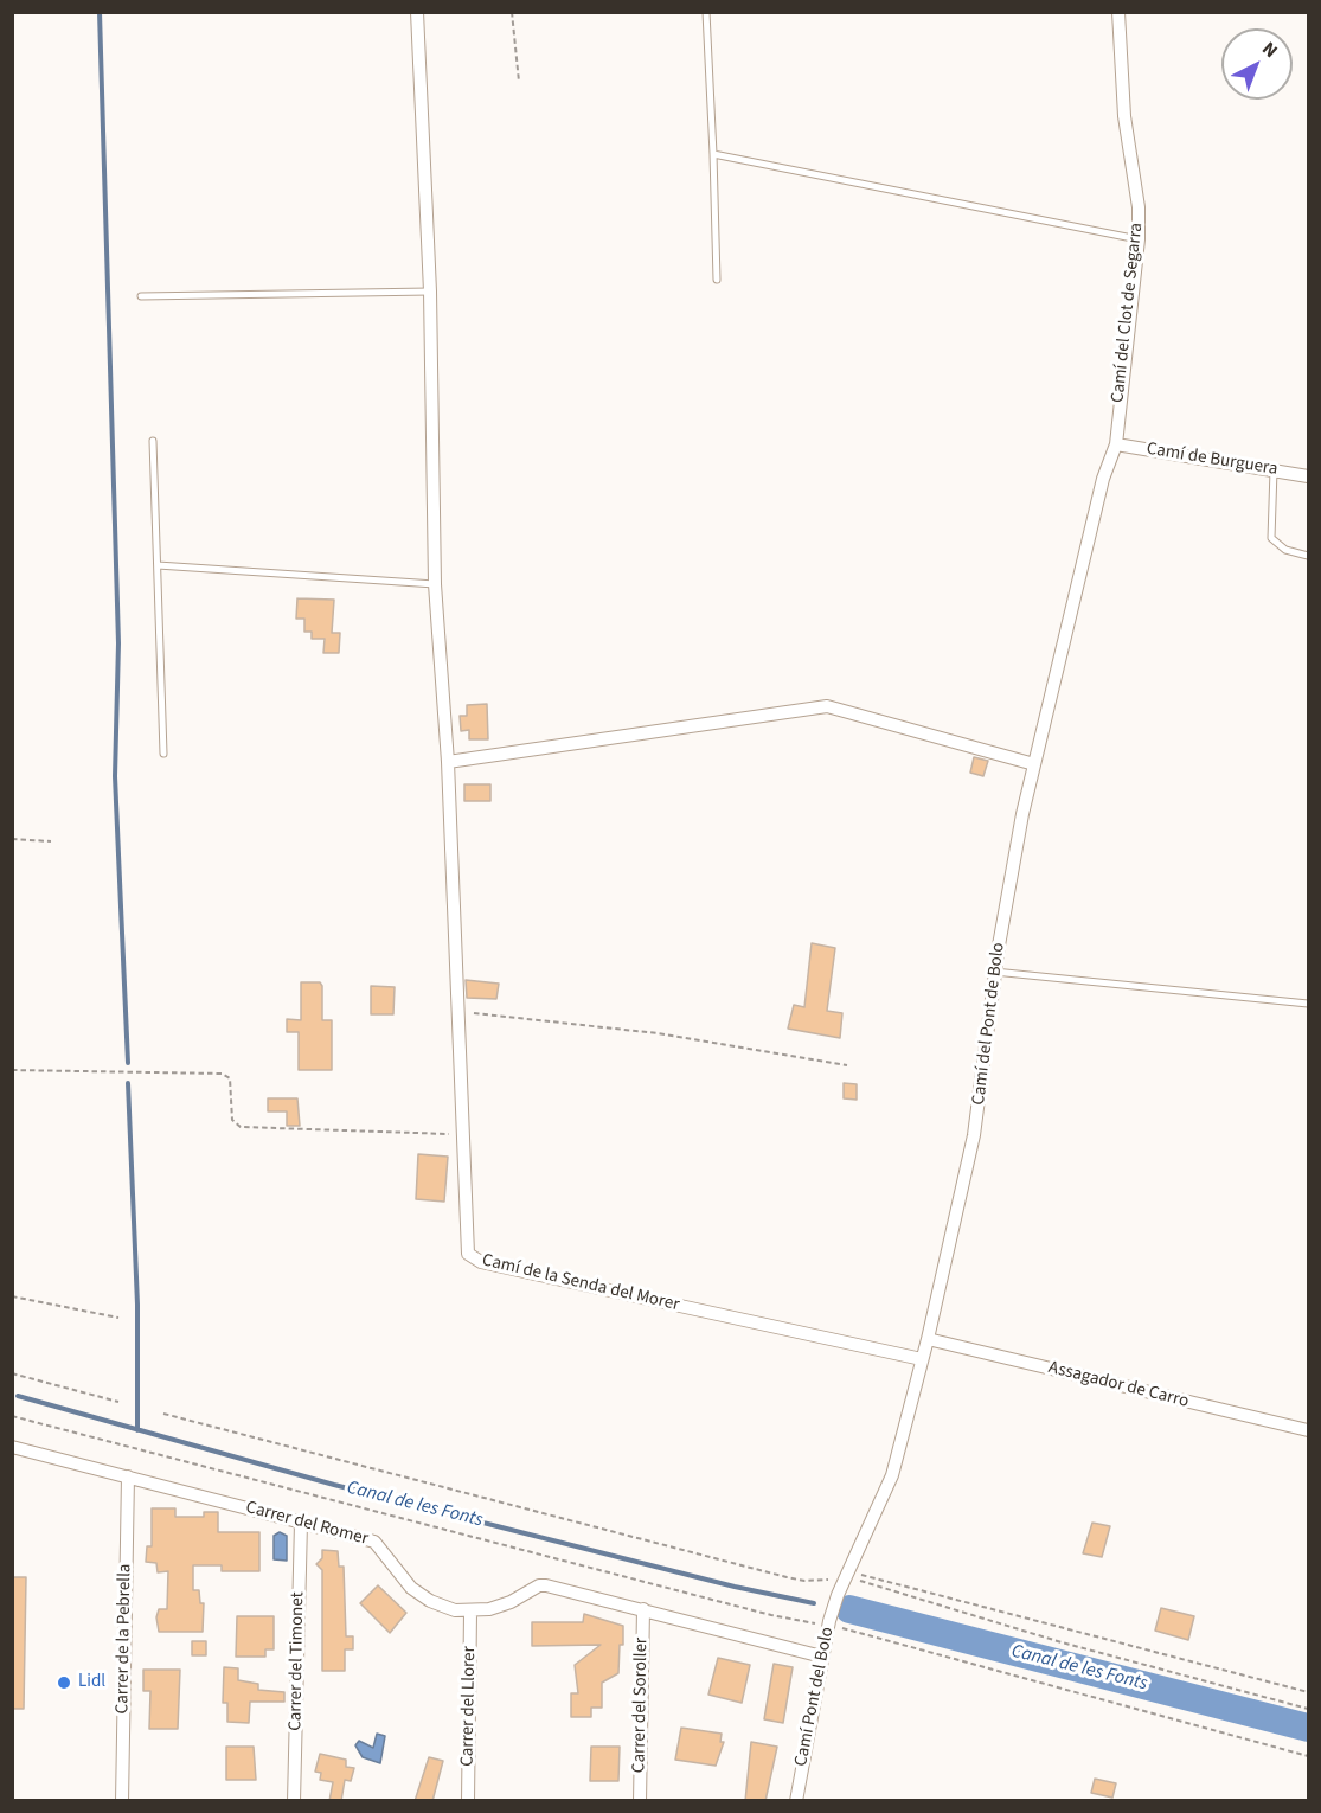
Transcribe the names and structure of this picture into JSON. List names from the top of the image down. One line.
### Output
{"streets":{"street":["Camí del Clot de Segarra","Camí de Burguera","Camí del Pont de Bolo","Camí de la Senda del Morer","Assagador de Carro","Carrer del Romer","Carrer de la Pebrella","Carrer del Timonet","Camí Pont del Bolo","Carrer del Soroller","Carrer del Llorer"]},"crossings":[["Camí del Clot de Segarra","Camí de Burguera"],["Camí del Clot de Segarra","Camí del Pont de Bolo"],["Camí de Burguera","Camí del Pont de Bolo"],["Camí del Pont de Bolo","Camí de la Senda del Morer"],["Camí del Pont de Bolo","Assagador de Carro"],["Camí del Pont de Bolo","Camí Pont del Bolo"],["Carrer del Romer","Carrer de la Pebrella"],["Carrer del Romer","Carrer del Timonet"],["Carrer del Romer","Carrer del Llorer"]],"water":["Canal de les Fonts"],"places":["Lidl"],"north":"top right"}
